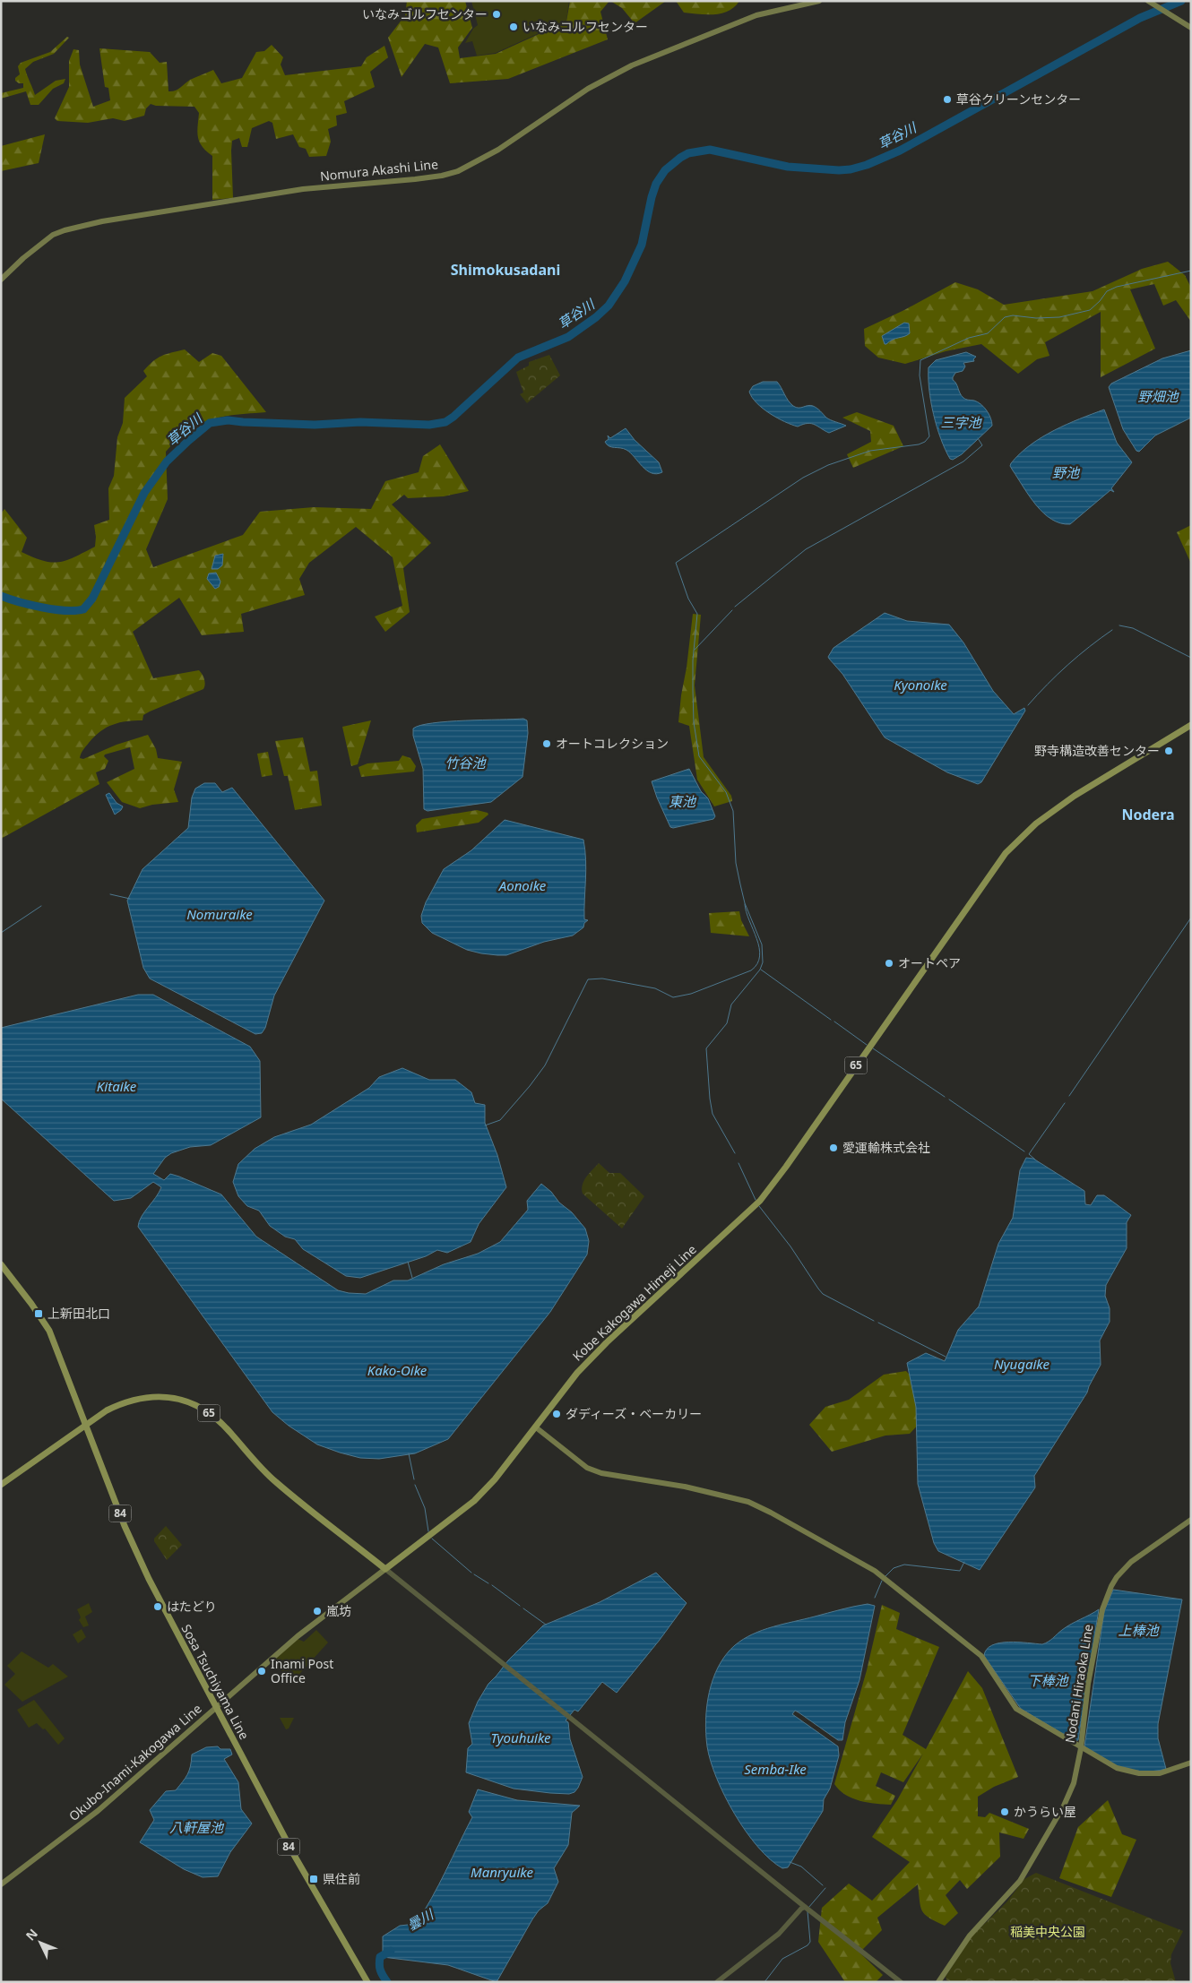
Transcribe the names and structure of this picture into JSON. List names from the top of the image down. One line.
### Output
{"streets":{"main road":["Nomura Akashi Line","65","Kobe Kakogawa Himeji Line","84","Sosa Tsuchiyama Line","Nodani Hiraoka Line","Okubo-Inami-Kakogawa Line"]},"crossings":[["65","Kobe Kakogawa Himeji Line"],["65","Sosa Tsuchiyama Line"],["65","Okubo-Inami-Kakogawa Line"],["Kobe Kakogawa Himeji Line","Okubo-Inami-Kakogawa Line"],["Sosa Tsuchiyama Line","Okubo-Inami-Kakogawa Line"]],"districts":["Shimokusadani","Nodera"],"water":["草谷川","野畑池","三字池","野池","Kyonoike","竹谷池","東池","Aonoike","Nomuraike","Kitaike","Nyugaike","Kako-Oike","上棒池","下棒池","Tyouhuike","Semba-Ike","八軒屋池","Manryuike","曇川"],"parks":["稲美中央公園"],"places":{"other":["いなみゴルフセンター","いなみコルフセンター","草谷クリーンセンター","オートコレクション","野寺構造改善センター","オートペア","愛運輸株式会社","ダディーズ・ベーカリー","はたどり","嵐坊","Inami Post Office","かうらい屋"],"transit":["上新田北口","県住前"]},"north":"top left"}
